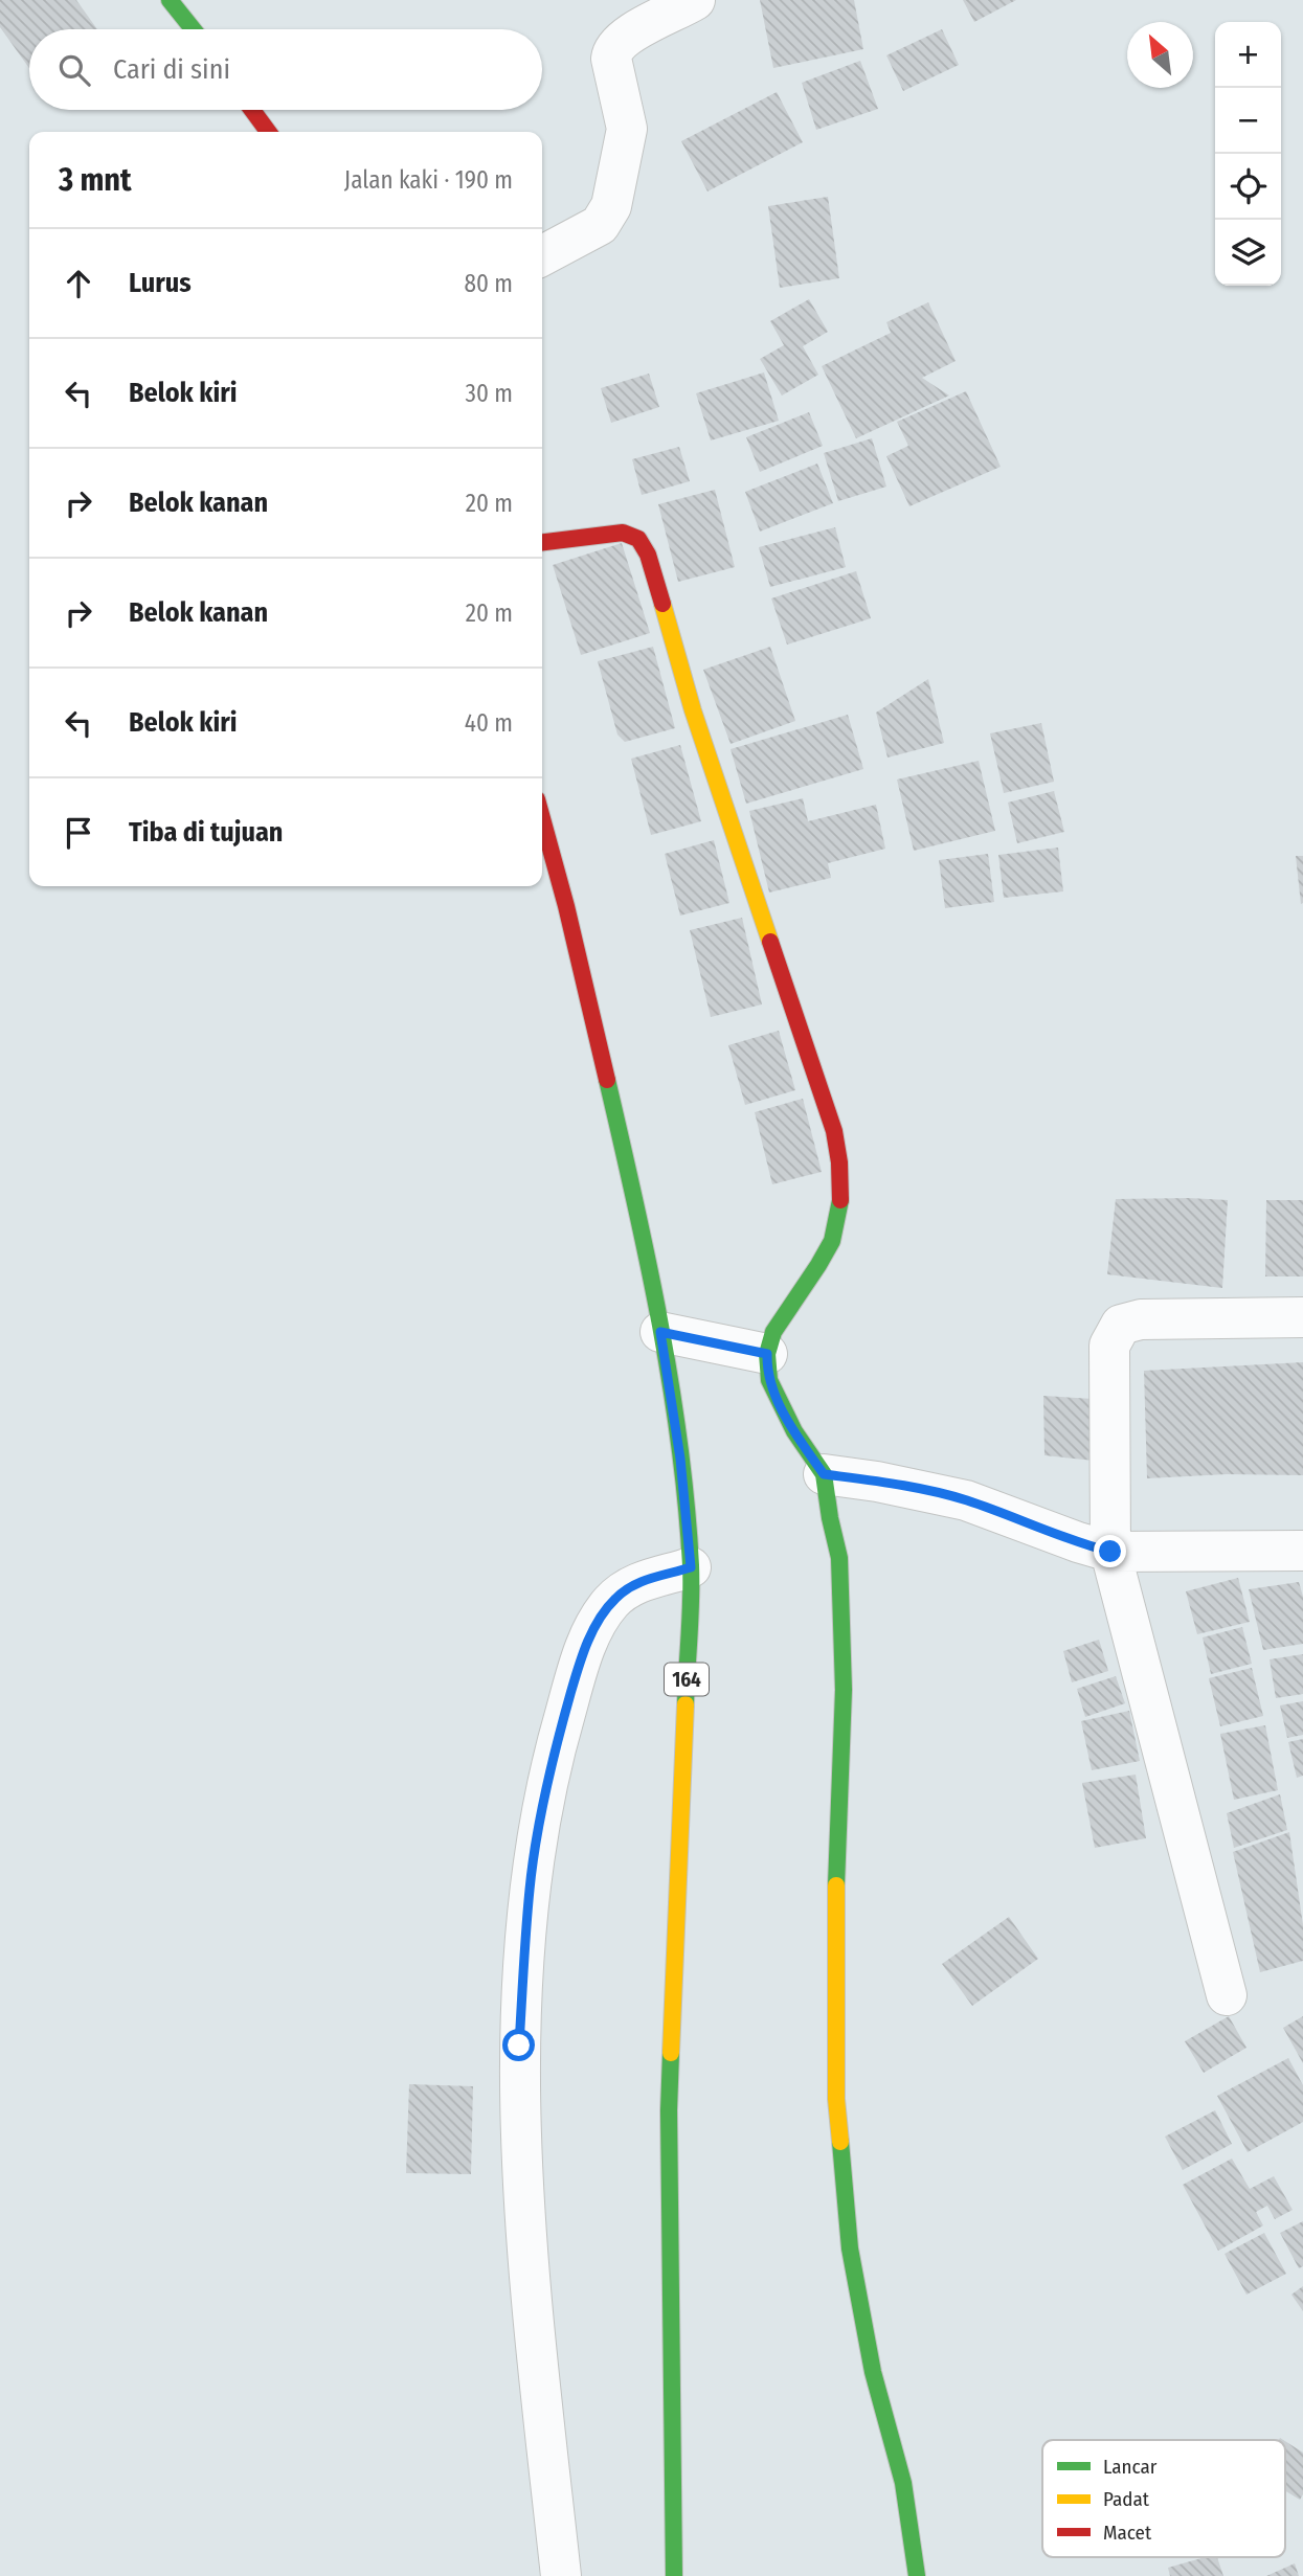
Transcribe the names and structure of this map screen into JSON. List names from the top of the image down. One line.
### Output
{"streets":{"street":["164"]},"legend":["Lancar","Padat","Macet"],"north":"top left","page":{"map_buttons":["+","−"],"search":"Cari di sini","heading":["3 mnt","Jalan kaki · 190 m"],"list":[["Lurus","80 m"],["Belok kiri","30 m"],["Belok kanan","20 m"],["Belok kanan","20 m"],["Belok kiri","40 m"],"Tiba di tujuan"]}}
